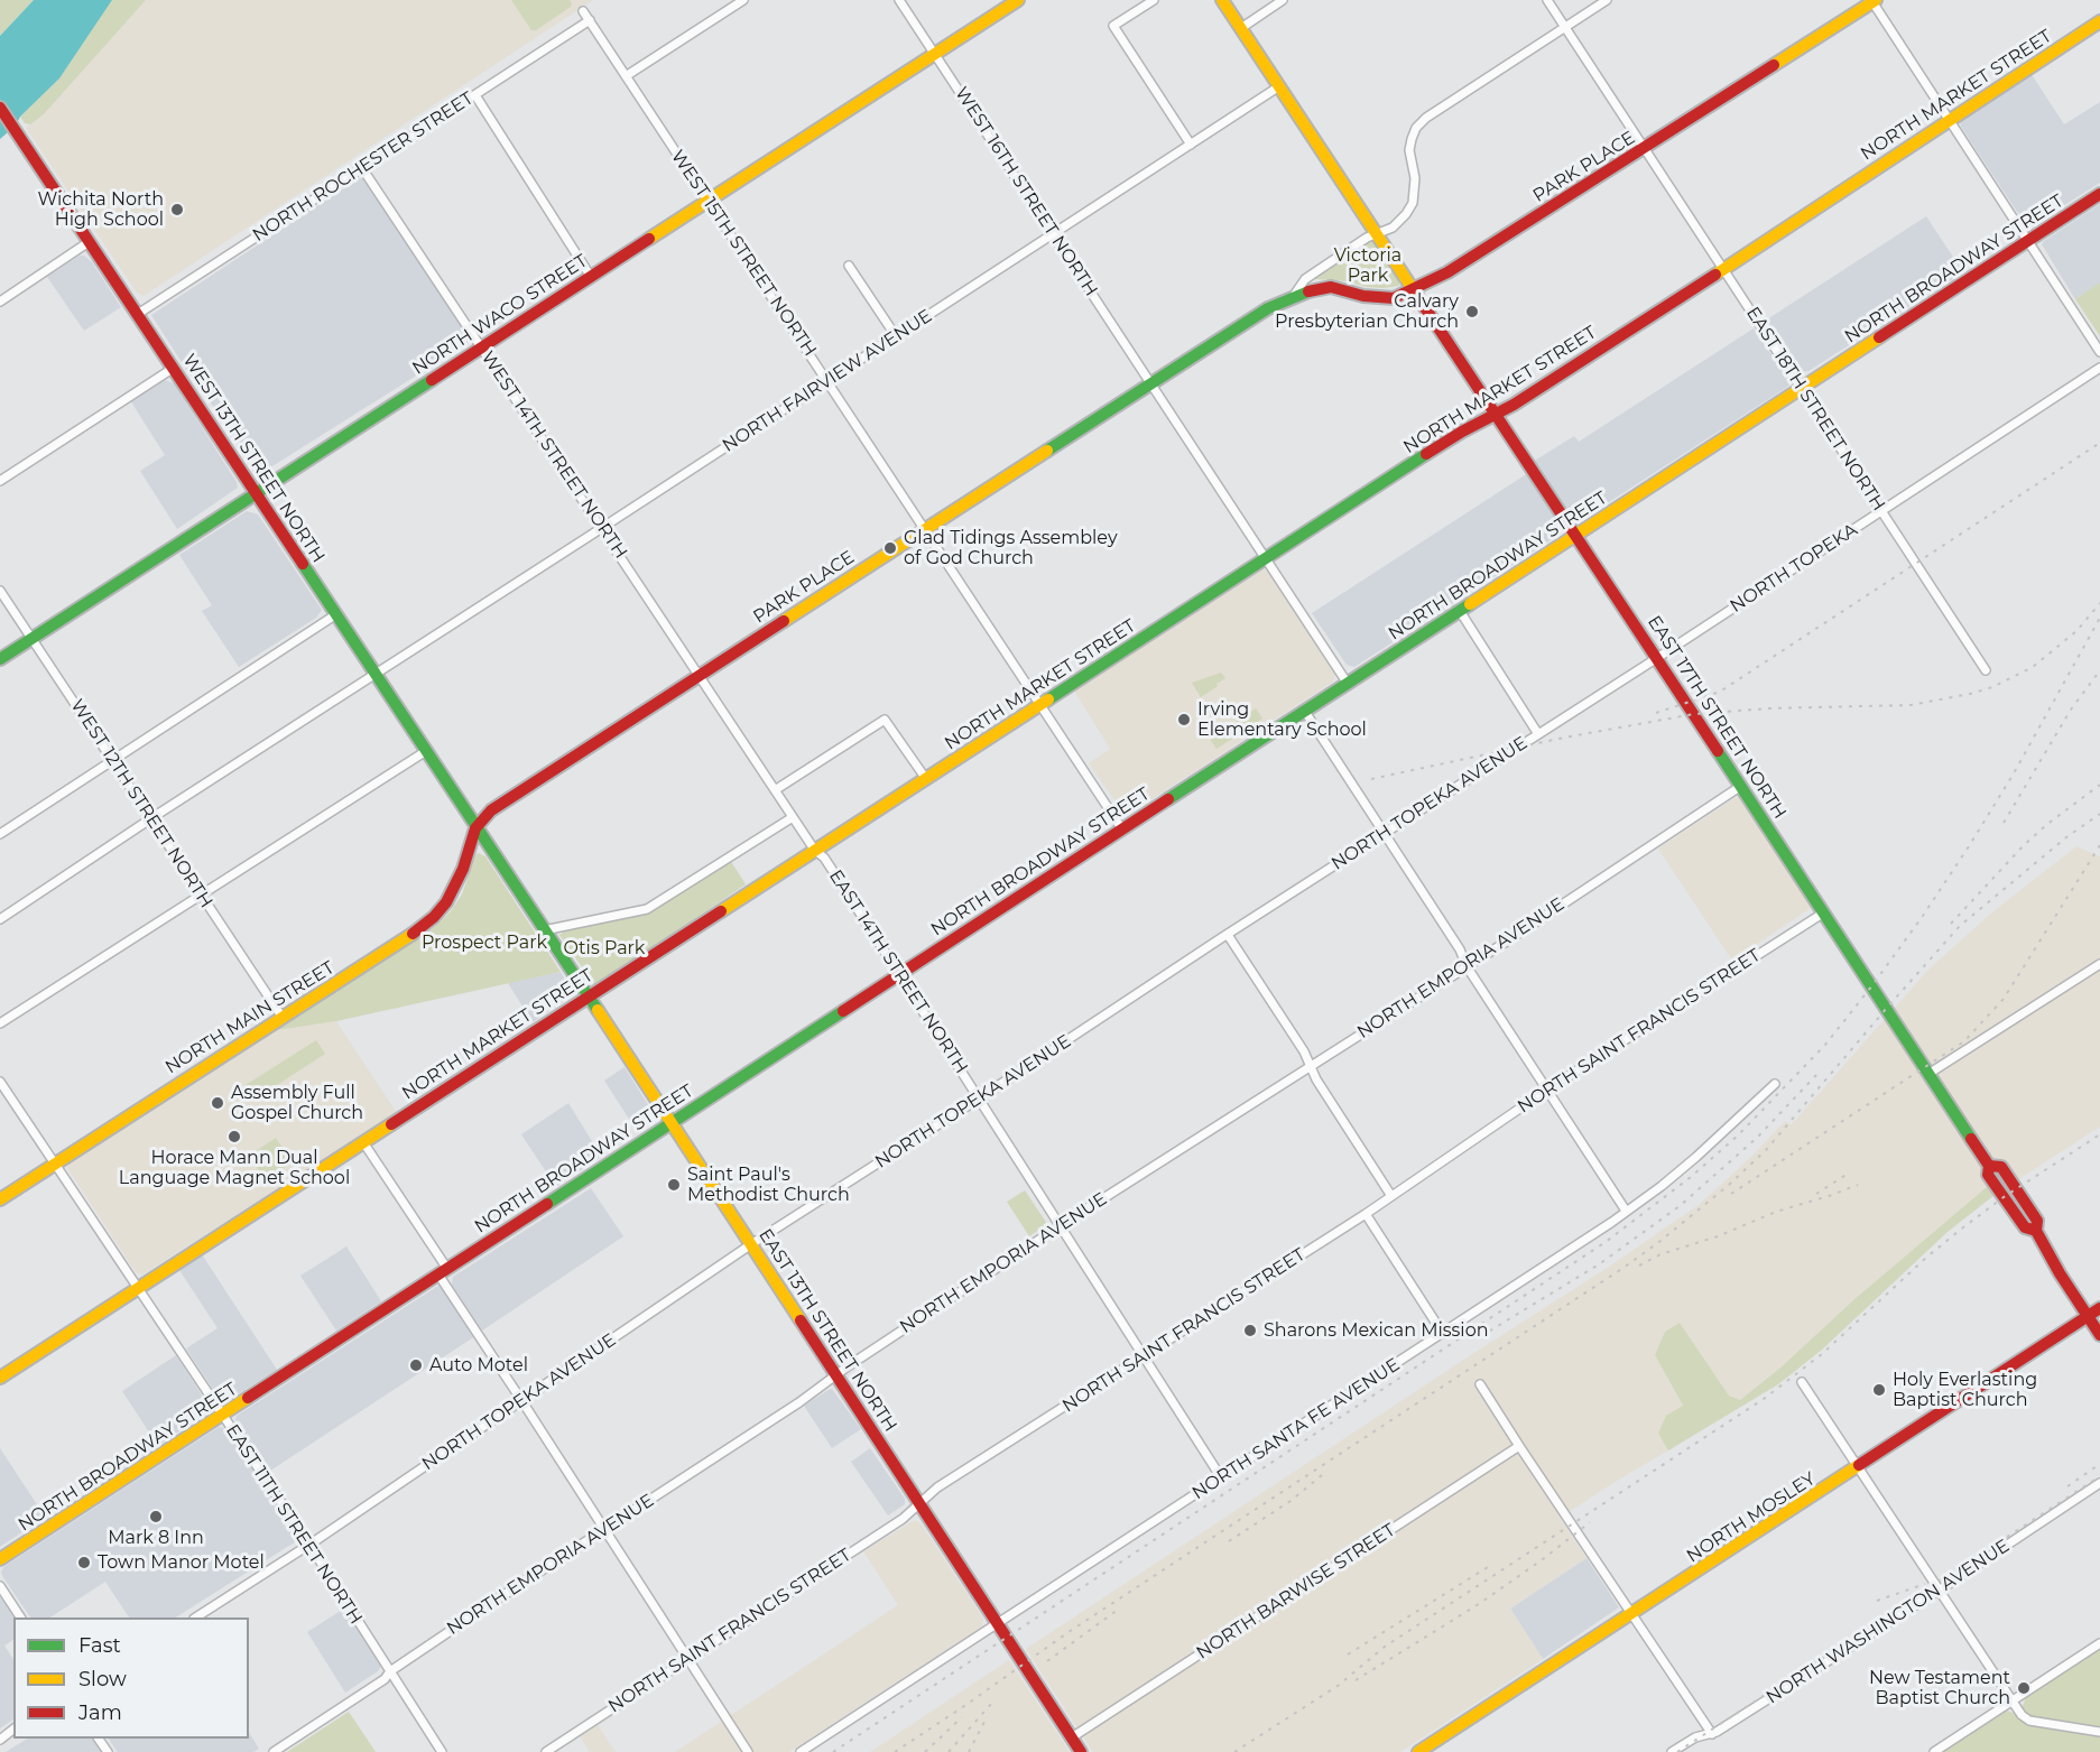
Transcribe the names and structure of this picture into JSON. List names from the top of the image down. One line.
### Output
{"streets":{"street":["NORTH MARKET STREET","NORTH ROCHESTER STREET","PARK PLACE","WEST 16TH STREET NORTH","WEST 15TH STREET NORTH","NORTH BROADWAY STREET","NORTH WACO STREET","NORTH FAIRVIEW AVENUE","EAST 18TH STREET NORTH","WEST 14TH STREET NORTH","WEST 13TH STREET NORTH","NORTH TOPEKA","EAST 17TH STREET NORTH","WEST 12TH STREET NORTH","NORTH TOPEKA AVENUE","NORTH EMPORIA AVENUE","EAST 14TH STREET NORTH","NORTH MAIN STREET","NORTH SAINT FRANCIS STREET","EAST 13TH STREET NORTH","NORTH SANTA FE AVENUE","NORTH MOSLEY","EAST 11TH STREET NORTH","NORTH BARWISE STREET","NORTH WASHINGTON AVENUE"]},"crossings":[["NORTH MARKET STREET","WEST 16TH STREET NORTH"],["NORTH MARKET STREET","WEST 15TH STREET NORTH"],["NORTH MARKET STREET","EAST 18TH STREET NORTH"],["NORTH MARKET STREET","EAST 17TH STREET NORTH"],["NORTH MARKET STREET","EAST 14TH STREET NORTH"],["NORTH MARKET STREET","EAST 13TH STREET NORTH"],["NORTH MARKET STREET","EAST 11TH STREET NORTH"],["NORTH ROCHESTER STREET","WEST 15TH STREET NORTH"],["NORTH ROCHESTER STREET","WEST 14TH STREET NORTH"],["NORTH ROCHESTER STREET","WEST 13TH STREET NORTH"],["PARK PLACE","WEST 16TH STREET NORTH"],["PARK PLACE","WEST 15TH STREET NORTH"],["PARK PLACE","EAST 18TH STREET NORTH"],["PARK PLACE","WEST 14TH STREET NORTH"],["PARK PLACE","WEST 13TH STREET NORTH"],["PARK PLACE","EAST 17TH STREET NORTH"],["PARK PLACE","EAST 14TH STREET NORTH"],["PARK PLACE","NORTH MAIN STREET"],["PARK PLACE","EAST 13TH STREET NORTH"],["WEST 16TH STREET NORTH","NORTH BROADWAY STREET"],["WEST 16TH STREET NORTH","NORTH WACO STREET"],["WEST 16TH STREET NORTH","NORTH FAIRVIEW AVENUE"],["WEST 15TH STREET NORTH","NORTH BROADWAY STREET"],["WEST 15TH STREET NORTH","NORTH WACO STREET"],["WEST 15TH STREET NORTH","NORTH FAIRVIEW AVENUE"],["NORTH BROADWAY STREET","EAST 18TH STREET NORTH"],["NORTH BROADWAY STREET","EAST 17TH STREET NORTH"],["NORTH BROADWAY STREET","EAST 14TH STREET NORTH"],["NORTH BROADWAY STREET","EAST 13TH STREET NORTH"],["NORTH BROADWAY STREET","EAST 11TH STREET NORTH"],["NORTH WACO STREET","WEST 14TH STREET NORTH"],["NORTH WACO STREET","WEST 13TH STREET NORTH"],["NORTH WACO STREET","WEST 12TH STREET NORTH"],["NORTH FAIRVIEW AVENUE","WEST 14TH STREET NORTH"],["NORTH FAIRVIEW AVENUE","WEST 13TH STREET NORTH"],["NORTH FAIRVIEW AVENUE","EAST 17TH STREET NORTH"],["NORTH FAIRVIEW AVENUE","WEST 12TH STREET NORTH"],["EAST 18TH STREET NORTH","NORTH TOPEKA"],["WEST 14TH STREET NORTH","EAST 14TH STREET NORTH"],["WEST 13TH STREET NORTH","NORTH MAIN STREET"],["WEST 13TH STREET NORTH","EAST 13TH STREET NORTH"],["NORTH TOPEKA","EAST 17TH STREET NORTH"],["NORTH TOPEKA","NORTH TOPEKA AVENUE"],["EAST 17TH STREET NORTH","NORTH TOPEKA AVENUE"],["EAST 17TH STREET NORTH","NORTH EMPORIA AVENUE"],["EAST 17TH STREET NORTH","NORTH SAINT FRANCIS STREET"],["EAST 17TH STREET NORTH","NORTH MOSLEY"],["WEST 12TH STREET NORTH","NORTH MAIN STREET"],["NORTH TOPEKA AVENUE","EAST 14TH STREET NORTH"],["NORTH TOPEKA AVENUE","EAST 13TH STREET NORTH"],["NORTH TOPEKA AVENUE","EAST 11TH STREET NORTH"],["NORTH EMPORIA AVENUE","EAST 14TH STREET NORTH"],["NORTH EMPORIA AVENUE","EAST 13TH STREET NORTH"],["NORTH EMPORIA AVENUE","EAST 11TH STREET NORTH"],["EAST 14TH STREET NORTH","NORTH SAINT FRANCIS STREET"],["EAST 14TH STREET NORTH","NORTH SANTA FE AVENUE"],["NORTH MAIN STREET","EAST 13TH STREET NORTH"],["NORTH MAIN STREET","EAST 11TH STREET NORTH"],["NORTH SAINT FRANCIS STREET","EAST 13TH STREET NORTH"],["EAST 13TH STREET NORTH","NORTH SANTA FE AVENUE"],["EAST 13TH STREET NORTH","NORTH BARWISE STREET"]],"parks":["Victoria Park","Prospect Park","Otis Park"],"places":["Wichita North High School","Calvary Presbyterian Church","Glad Tidings Assembley of God Church","Irving Elementary School","Assembly Full Gospel Church","Horace Mann Dual Language Magnet School","Saint Paul's Methodist Church","Sharons Mexican Mission","Auto Motel","Holy Everlasting Baptist Church","Mark 8 Inn","Town Manor Motel","New Testament Baptist Church"],"legend":["Fast","Slow","Jam"]}
